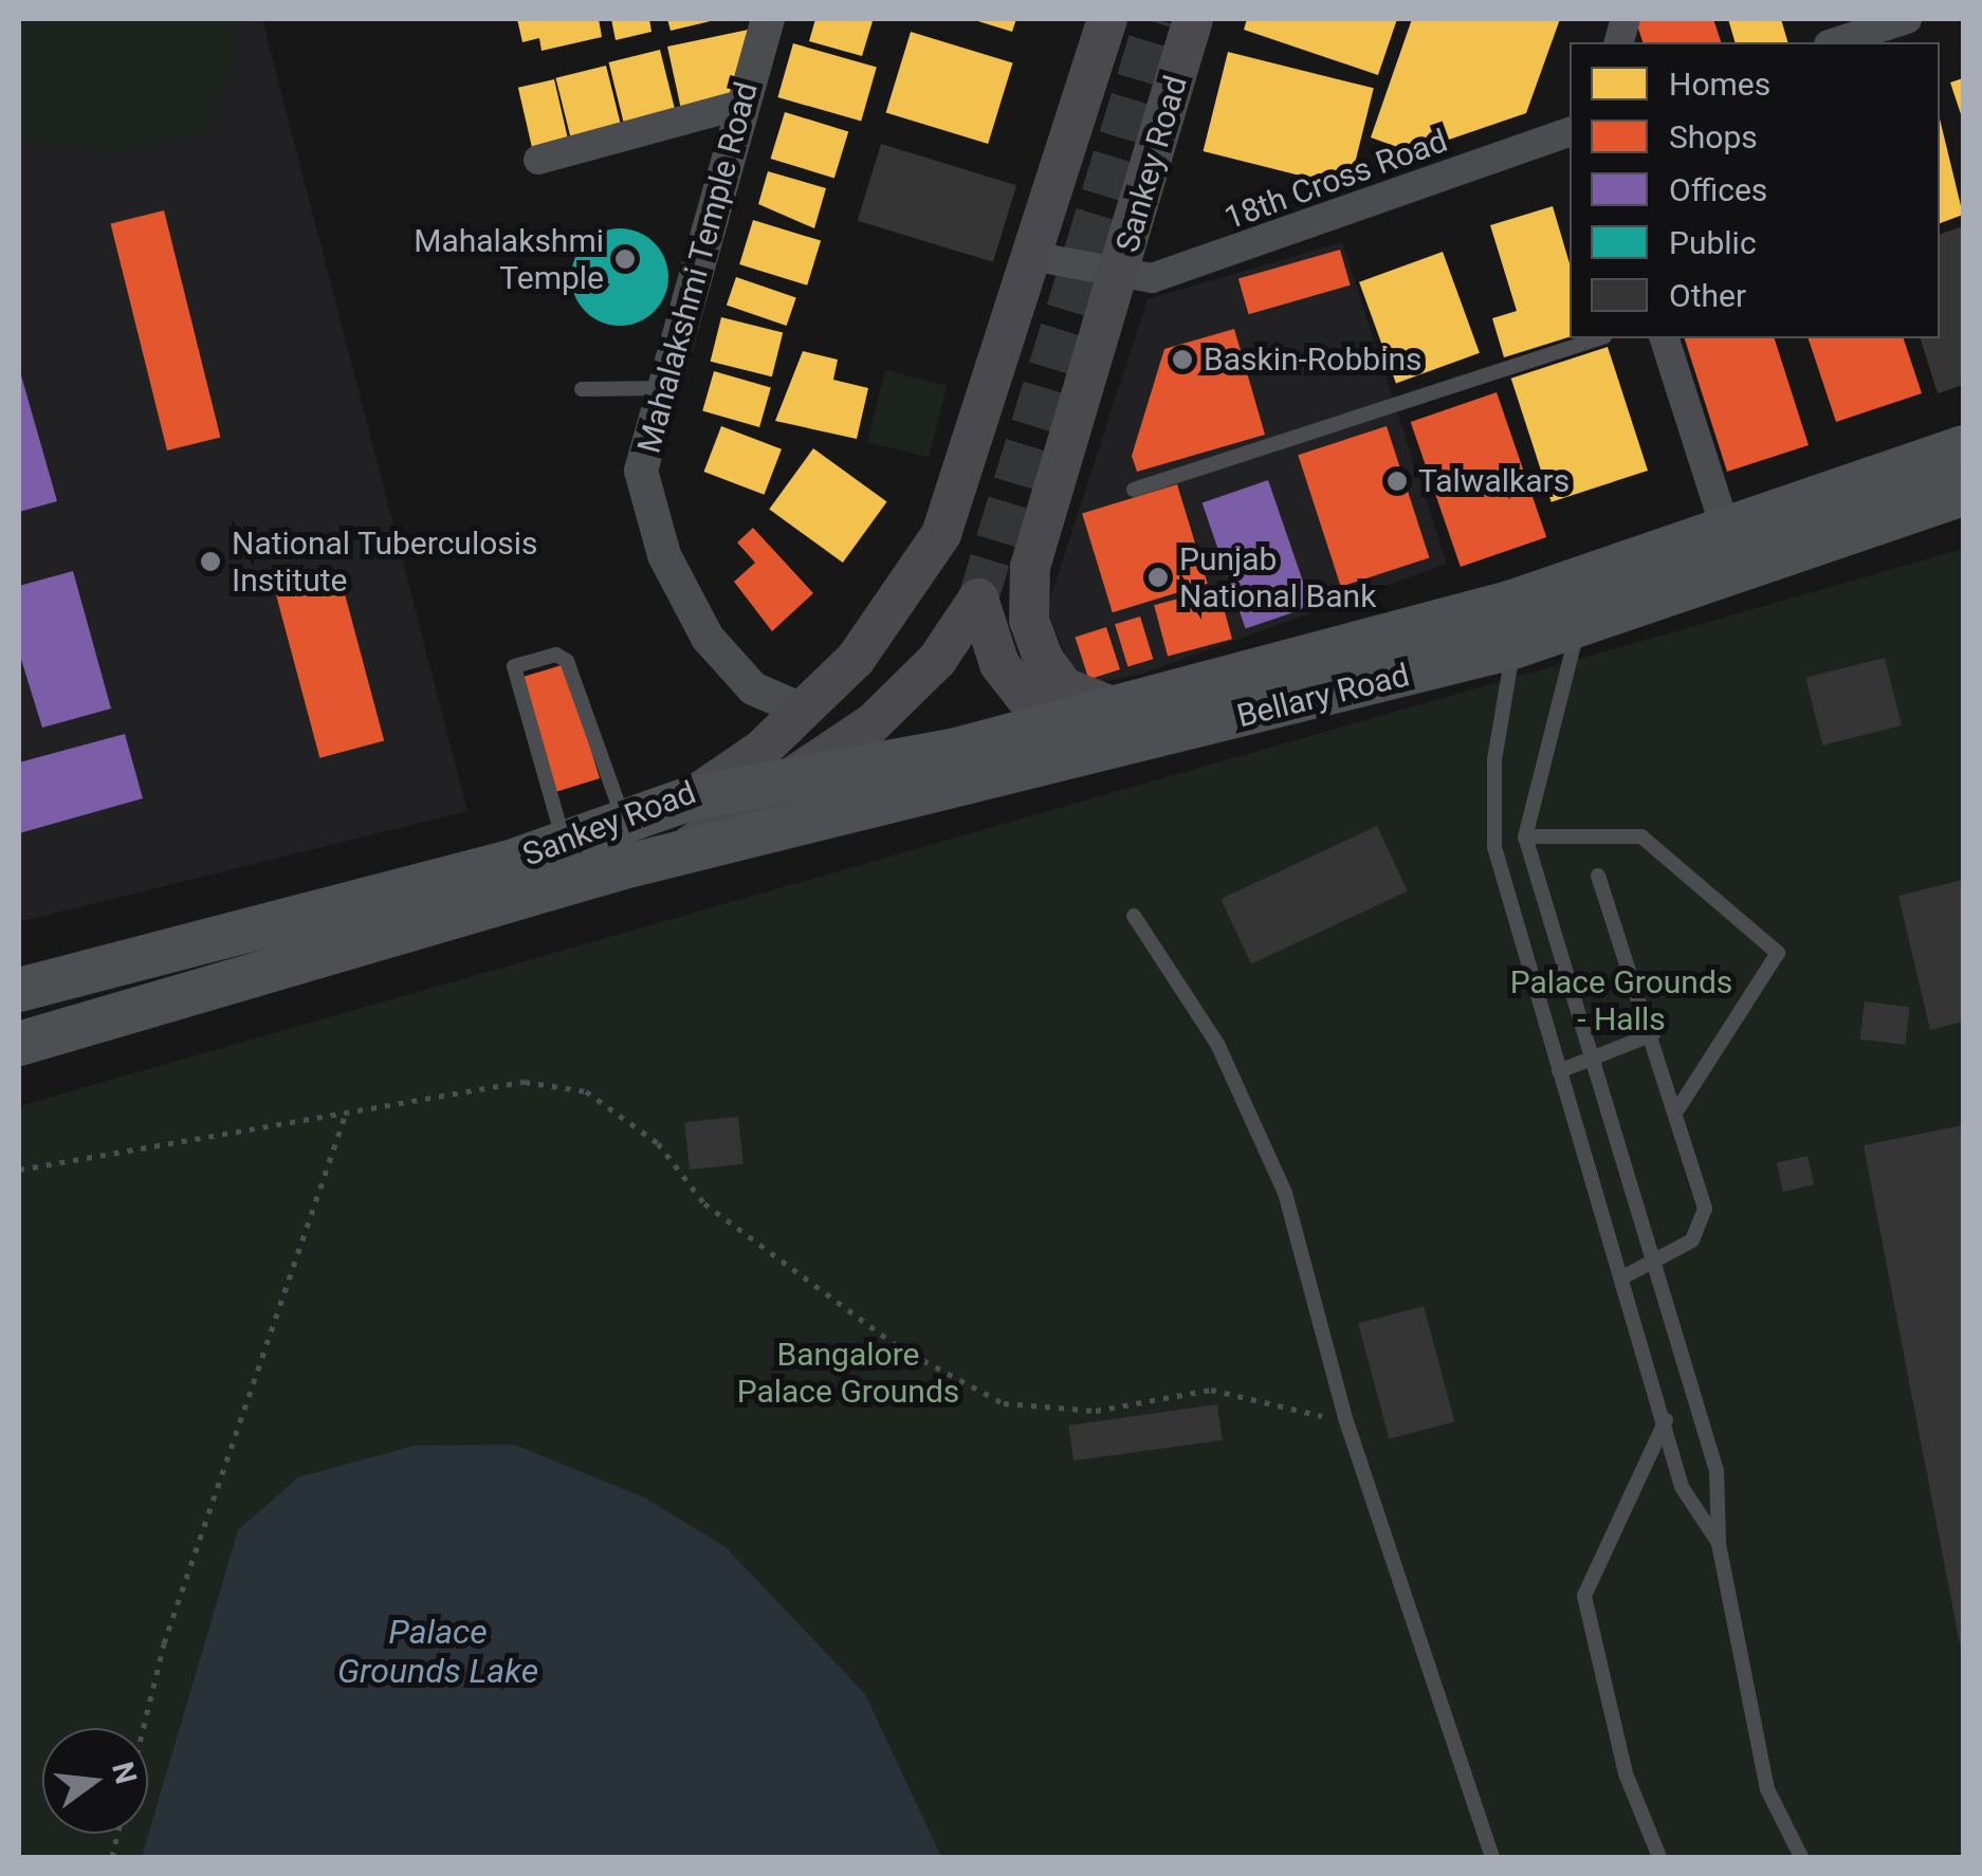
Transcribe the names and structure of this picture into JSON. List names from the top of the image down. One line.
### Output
{"streets":{"main road":["Sankey Road","Bellary Road"],"street":["18th Cross Road","Mahalakshmi Temple Road"]},"crossings":[["Sankey Road","18th Cross Road"],["Sankey Road","Mahalakshmi Temple Road"],["Sankey Road","Bellary Road"]],"water":["Palace Grounds Lake"],"parks":["Palace Grounds - Halls","Bangalore Palace Grounds"],"places":["Mahalakshmi Temple","Baskin-Robbins","Talwalkars","National Tuberculosis Institute","Punjab National Bank"],"legend":["Homes","Shops","Offices","Public","Other"],"north":"right"}
